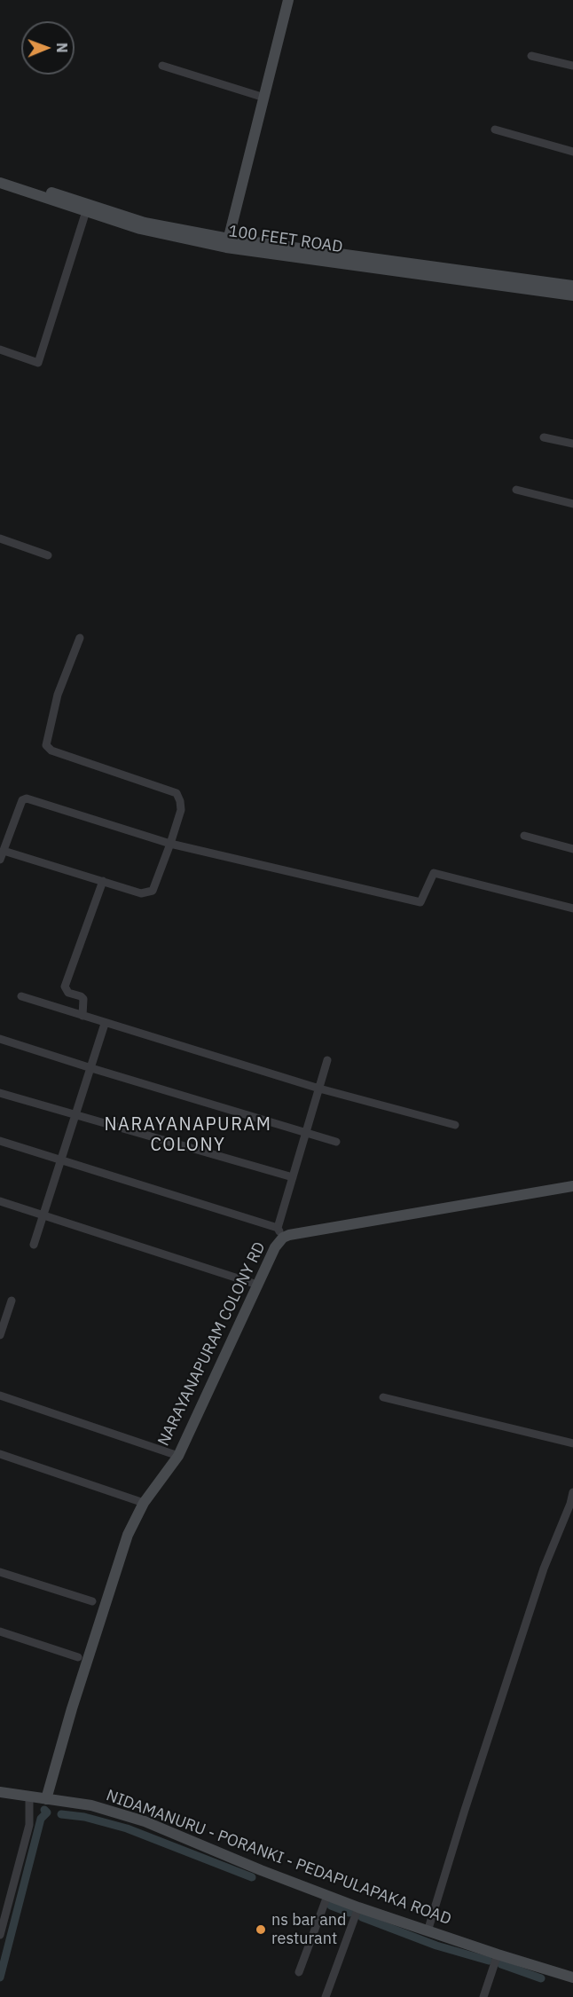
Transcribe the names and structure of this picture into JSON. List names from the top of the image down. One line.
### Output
{"streets":{"street":["100 FEET ROAD","NARAYANAPURAM COLONY RD","NIDAMANURU - PORANKI - PEDAPULAPAKA ROAD"]},"crossings":[["NARAYANAPURAM COLONY RD","NIDAMANURU - PORANKI - PEDAPULAPAKA ROAD"]],"districts":["NARAYANAPURAM COLONY"],"places":["ns bar and resturant"],"north":"right"}
